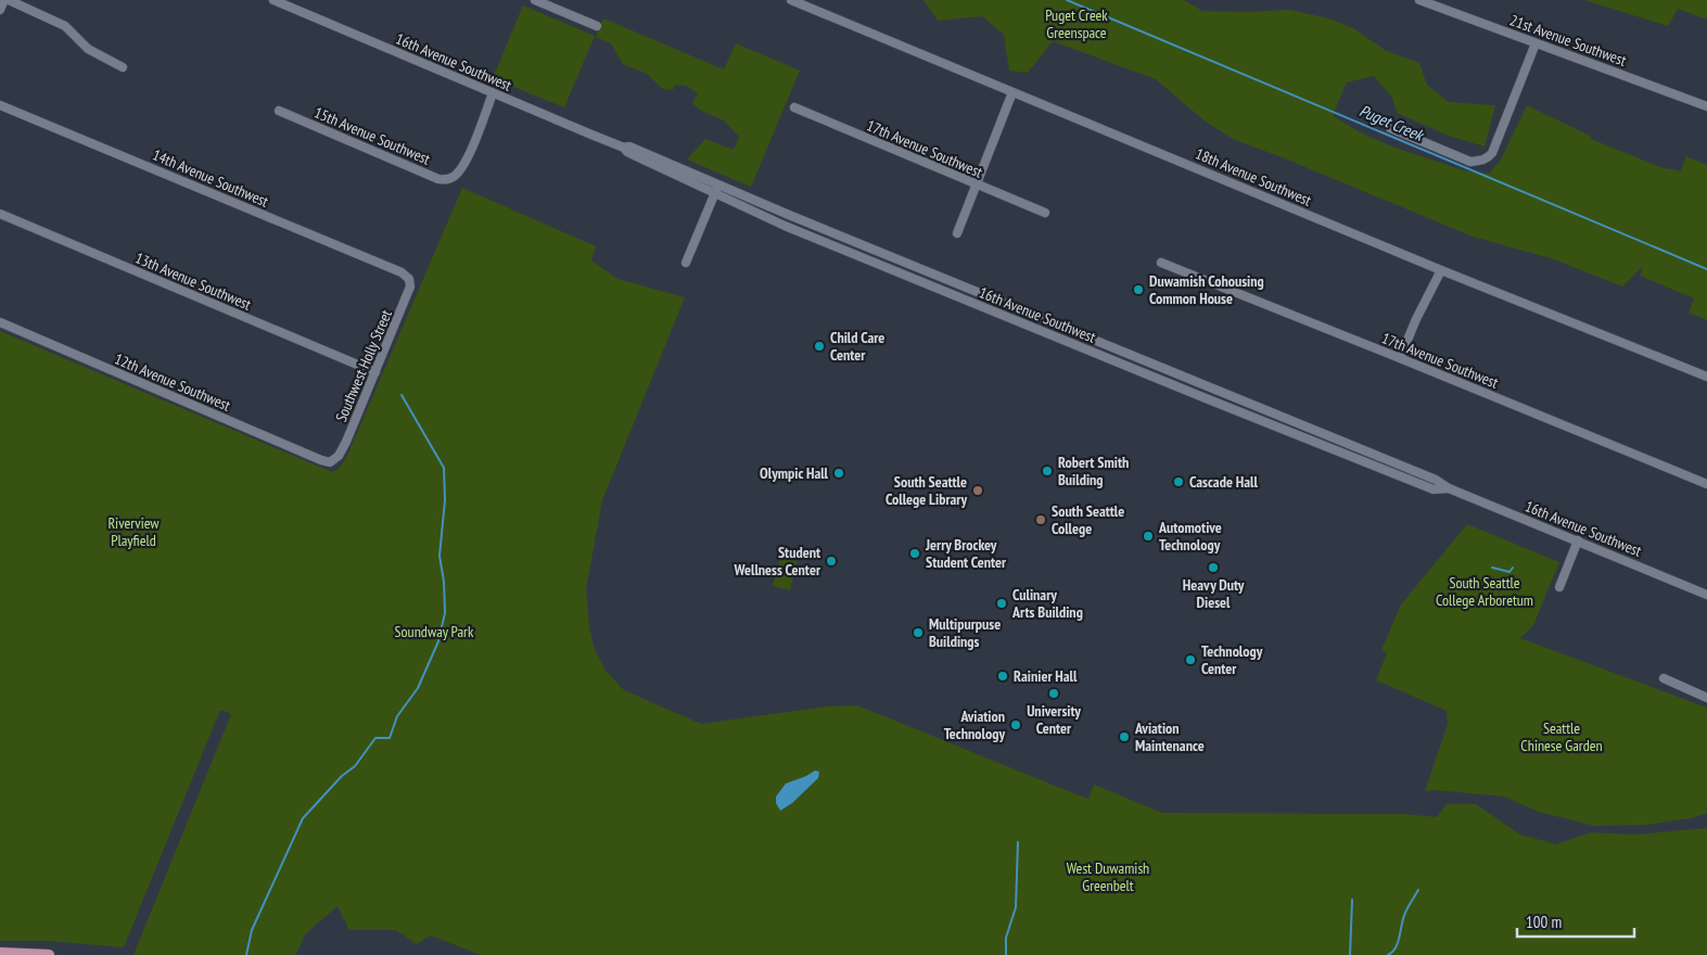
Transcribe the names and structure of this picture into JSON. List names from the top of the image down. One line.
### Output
{"streets":{"street":["21st Avenue Southwest","16th Avenue Southwest","15th Avenue Southwest","17th Avenue Southwest","18th Avenue Southwest","14th Avenue Southwest","13th Avenue Southwest","Southwest Holly Street","12th Avenue Southwest"]},"crossings":[["16th Avenue Southwest","15th Avenue Southwest"],["14th Avenue Southwest","Southwest Holly Street"],["13th Avenue Southwest","Southwest Holly Street"],["Southwest Holly Street","12th Avenue Southwest"]],"water":["Puget Creek"],"parks":["Puget Creek Greenspace","Riverview Playfield","South Seattle College Arboretum","Soundway Park","Seattle Chinese Garden","West Duwamish Greenbelt"],"places":["Duwamish Cohousing Common House","Child Care Center","Robert Smith Building","Olympic Hall","Cascade Hall","South Seattle College Library","South Seattle College","Automotive Technology","Jerry Brockey Student Center","Student Wellness Center","Heavy Duty Diesel","Culinary Arts Building","Multipurpuse Buildings","Technology Center","Rainier Hall","University Center","Aviation Technology","Aviation Maintenance"],"scale_bar":"100 m"}
